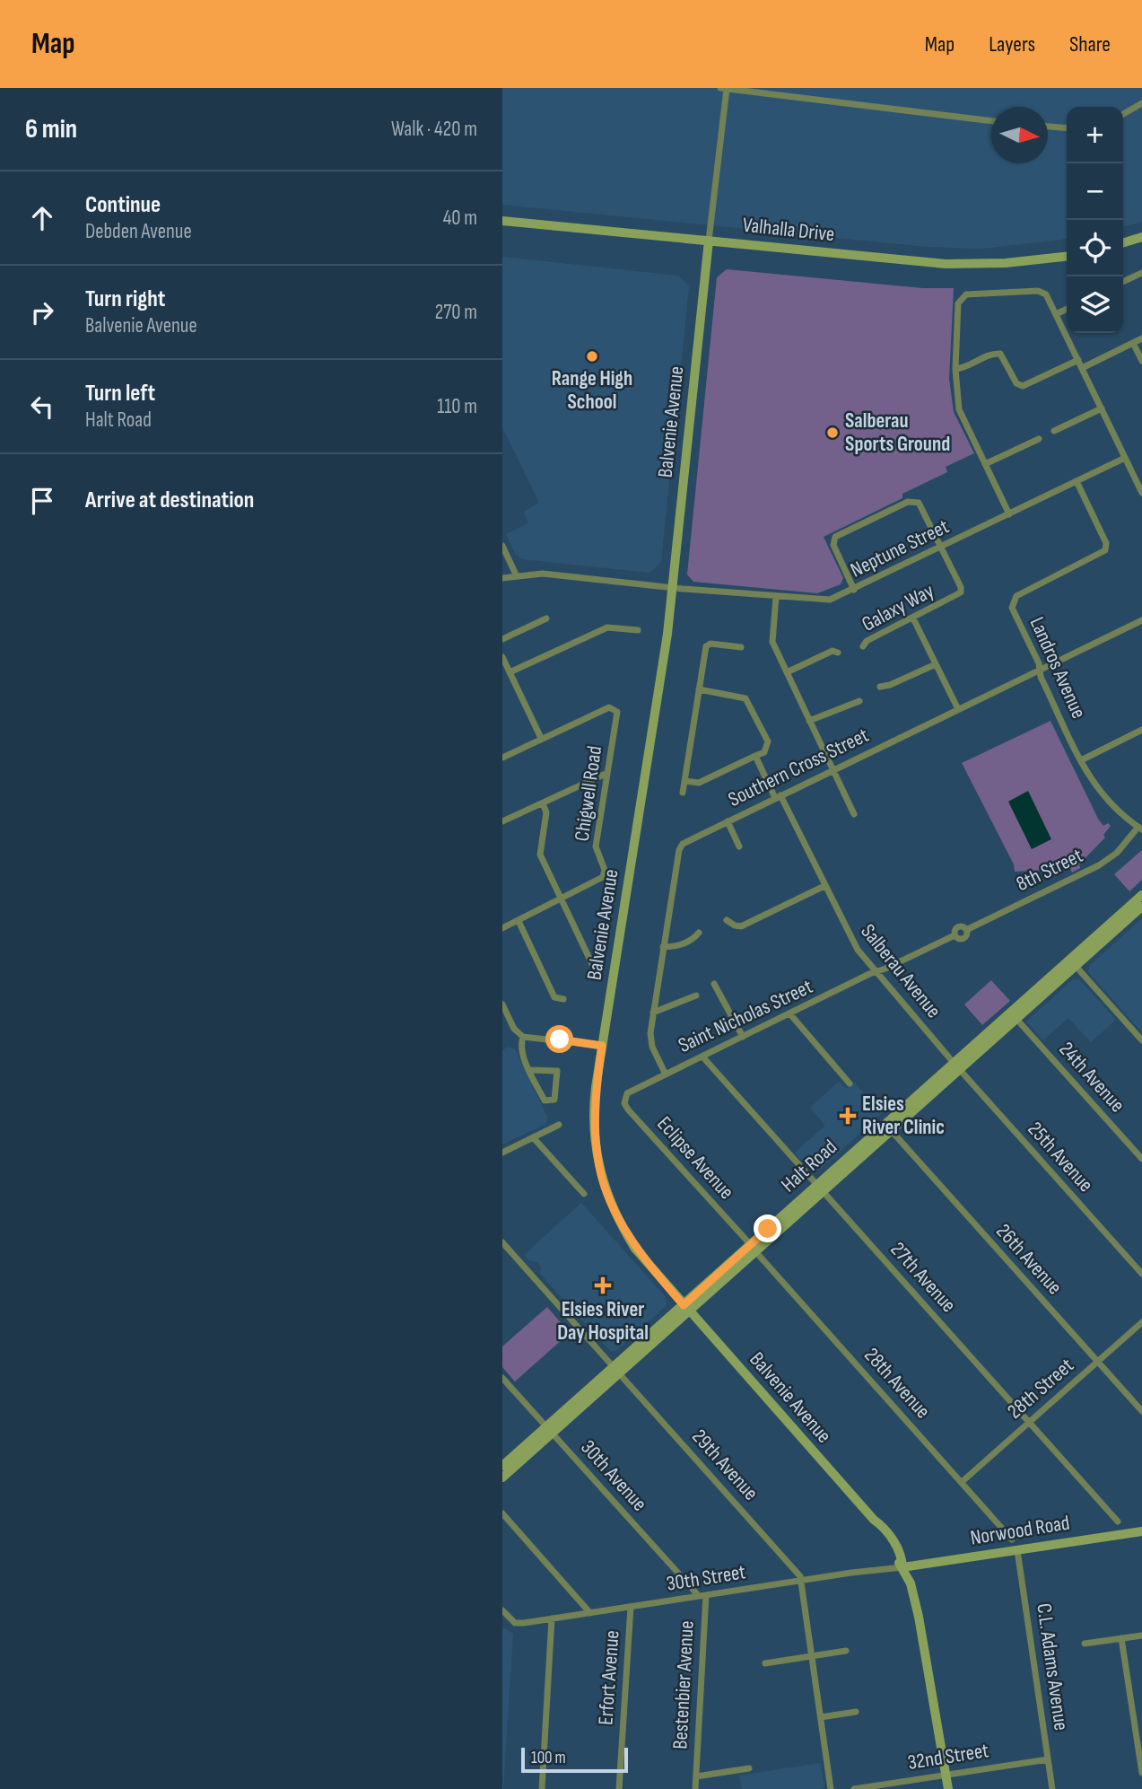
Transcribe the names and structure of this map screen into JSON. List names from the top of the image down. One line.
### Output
{"streets":{"street":["Valhalla Drive","Balvenie Avenue","Neptune Street","Galaxy Way","Landros Avenue","Southern Cross Street","Chigwell Road","8th Street","Salberau Avenue","Saint Nicholas Street","24th Avenue","25th Avenue","Eclipse Avenue","Halt Road","26th Avenue","27th Avenue","28th Avenue","28th Street","29th Avenue","30th Avenue","Norwood Road","30th Street","C.L. Adams Avenue","Erfort Avenue","Bestenbier Avenue","32nd Street"]},"crossings":[["Valhalla Drive","Balvenie Avenue"],["Balvenie Avenue","Neptune Street"],["Balvenie Avenue","Halt Road"],["Balvenie Avenue","Norwood Road"],["Balvenie Avenue","30th Street"],["Balvenie Avenue","32nd Street"],["Neptune Street","Galaxy Way"],["Neptune Street","Landros Avenue"],["Landros Avenue","Southern Cross Street"],["Landros Avenue","8th Street"],["Southern Cross Street","Salberau Avenue"],["Southern Cross Street","Saint Nicholas Street"],["8th Street","Salberau Avenue"],["8th Street","Saint Nicholas Street"],["Salberau Avenue","Saint Nicholas Street"],["Salberau Avenue","25th Avenue"],["Salberau Avenue","Halt Road"],["Saint Nicholas Street","Eclipse Avenue"],["Saint Nicholas Street","27th Avenue"],["24th Avenue","Halt Road"],["25th Avenue","Halt Road"],["Eclipse Avenue","Halt Road"],["Eclipse Avenue","28th Avenue"],["Halt Road","26th Avenue"],["Halt Road","27th Avenue"],["Halt Road","28th Avenue"],["Halt Road","29th Avenue"],["Halt Road","30th Avenue"],["26th Avenue","28th Street"],["27th Avenue","28th Street"],["28th Avenue","28th Street"],["29th Avenue","30th Street"],["30th Avenue","30th Street"],["30th Avenue","Bestenbier Avenue"],["Norwood Road","30th Street"],["Norwood Road","C.L. Adams Avenue"],["30th Street","Erfort Avenue"],["30th Street","Bestenbier Avenue"],["C.L. Adams Avenue","32nd Street"]],"places":{"other":["Range High School","Salberau Sports Ground"],"health":["Elsies River Clinic","Elsies River Day Hospital"]},"scale_bar":"100 m","north":"right","page":{"header":"Map","nav":["Map","Layers","Share"],"heading":["6 min","Walk · 420 m"],"map_buttons":["+","−"],"list":[["Continue","Debden Avenue","40 m"],["Turn right","Balvenie Avenue","270 m"],["Turn left","Halt Road","110 m"],"Arrive at destination"],"scale":"100 m"}}
